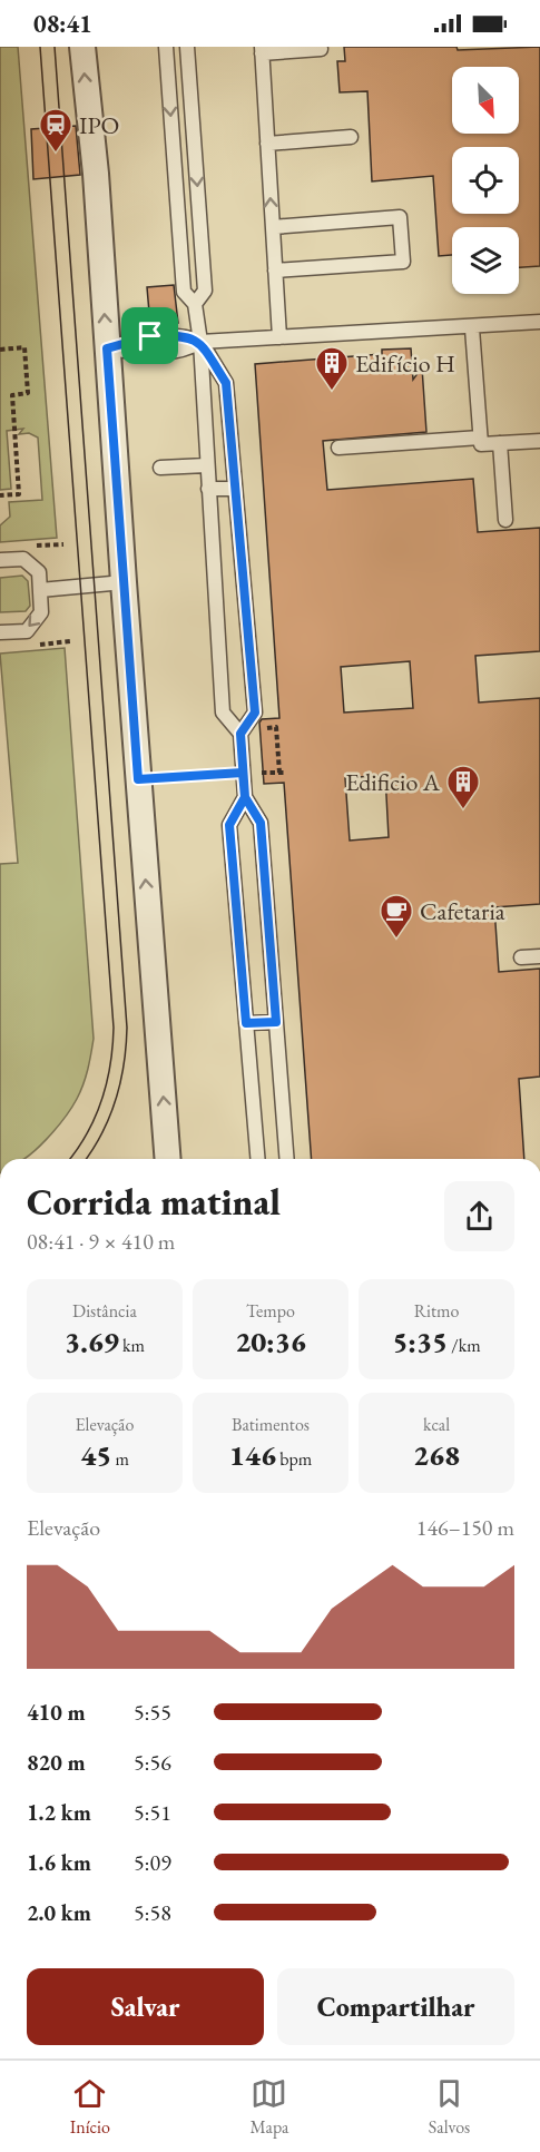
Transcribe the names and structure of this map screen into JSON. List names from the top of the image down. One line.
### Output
{"places":{"station":["IPO"],"building":["Edifício H","Edificio A"],"cafe":["Cafetaria"]},"north":"bottom right","page":{"status":"08:41","heading":["Corrida matinal","08:41 · 9 × 410 m"],"stats":[["Distância","3.69 km"],["Tempo","20:36"],["Ritmo","5:35 /km"],["Elevação","45 m"],["Batimentos","146 bpm"],["kcal","268"]],"chart":["Elevação","146–150 m"],"list":[{"name":"410 m","note":"5:55"},{"name":"820 m","note":"5:56"},{"name":"1.2 km","note":"5:51"},{"name":"1.6 km","note":"5:09"},{"name":"2.0 km","note":"5:58"}],"buttons":["Salvar","Compartilhar"],"tabs":["Início","Mapa","Salvos"]}}
